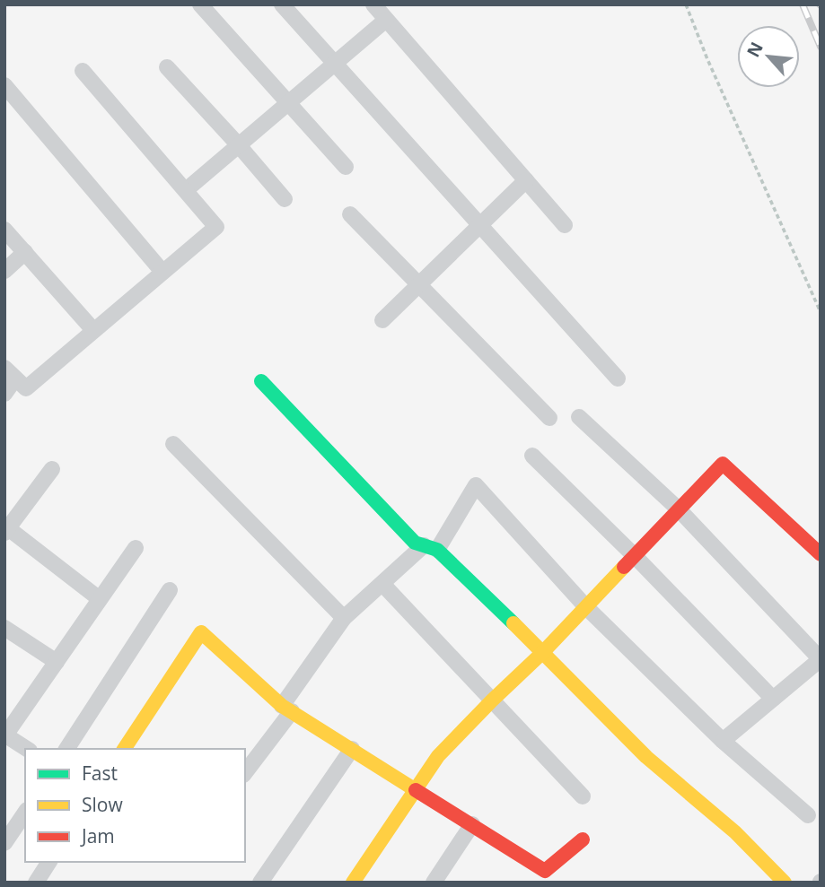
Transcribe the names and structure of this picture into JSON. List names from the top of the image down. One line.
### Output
{"legend":["Fast","Slow","Jam"],"north":"top left"}
